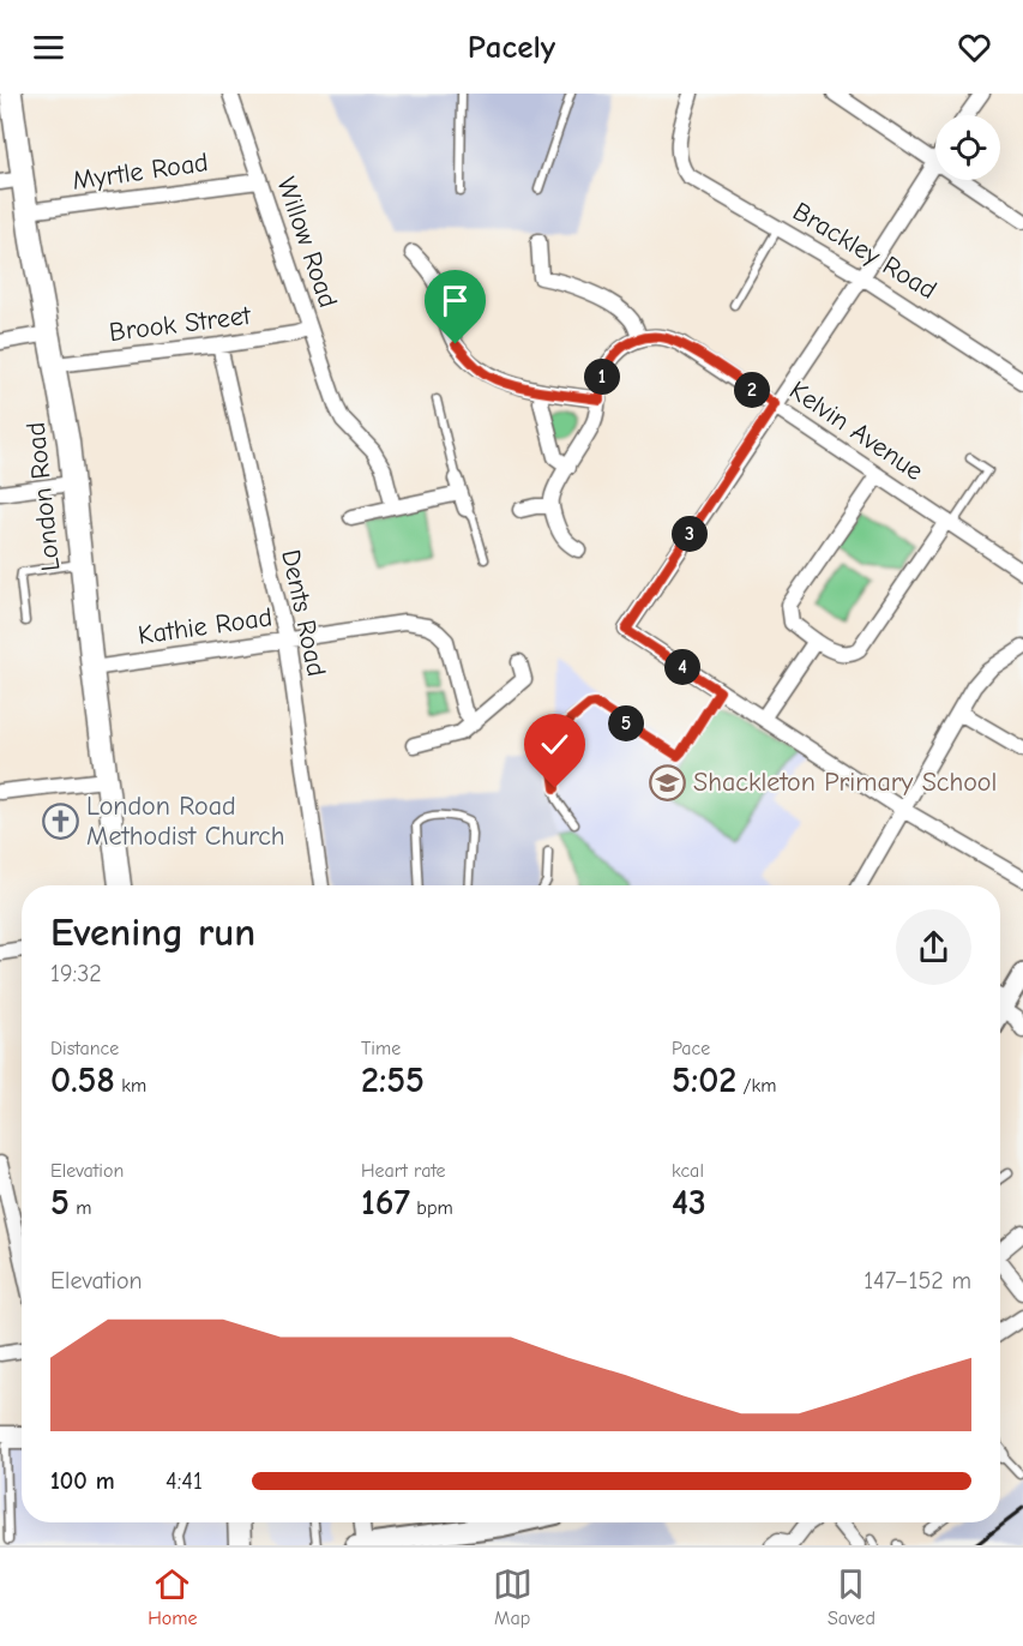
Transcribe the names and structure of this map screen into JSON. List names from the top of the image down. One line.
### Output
{"streets":{"main road":["London Road"],"street":["Myrtle Road","Willow Road","Brackley Road","Brook Street","Kelvin Avenue","Dents Road","Kathie Road"]},"crossings":[["Myrtle Road","Willow Road"],["Myrtle Road","London Road"],["Willow Road","Brook Street"],["Brook Street","London Road"],["Brook Street","Dents Road"],["London Road","Kathie Road"],["Dents Road","Kathie Road"]],"places":{"school or university":["Shackleton Primary School"],"church":["London Road Methodist Church"]},"page":{"header":"Pacely","pins":["1","2","3","4","5"],"heading":["Evening run","19:32"],"stats":[["Distance","0.58 km"],["Time","2:55"],["Pace","5:02 /km"],["Elevation","5 m"],["Heart rate","167 bpm"],["kcal","43"]],"chart":["Elevation","147–152 m"],"list":[{"name":"100 m","note":"4:41"}],"tabs":["Home","Map","Saved"]}}
